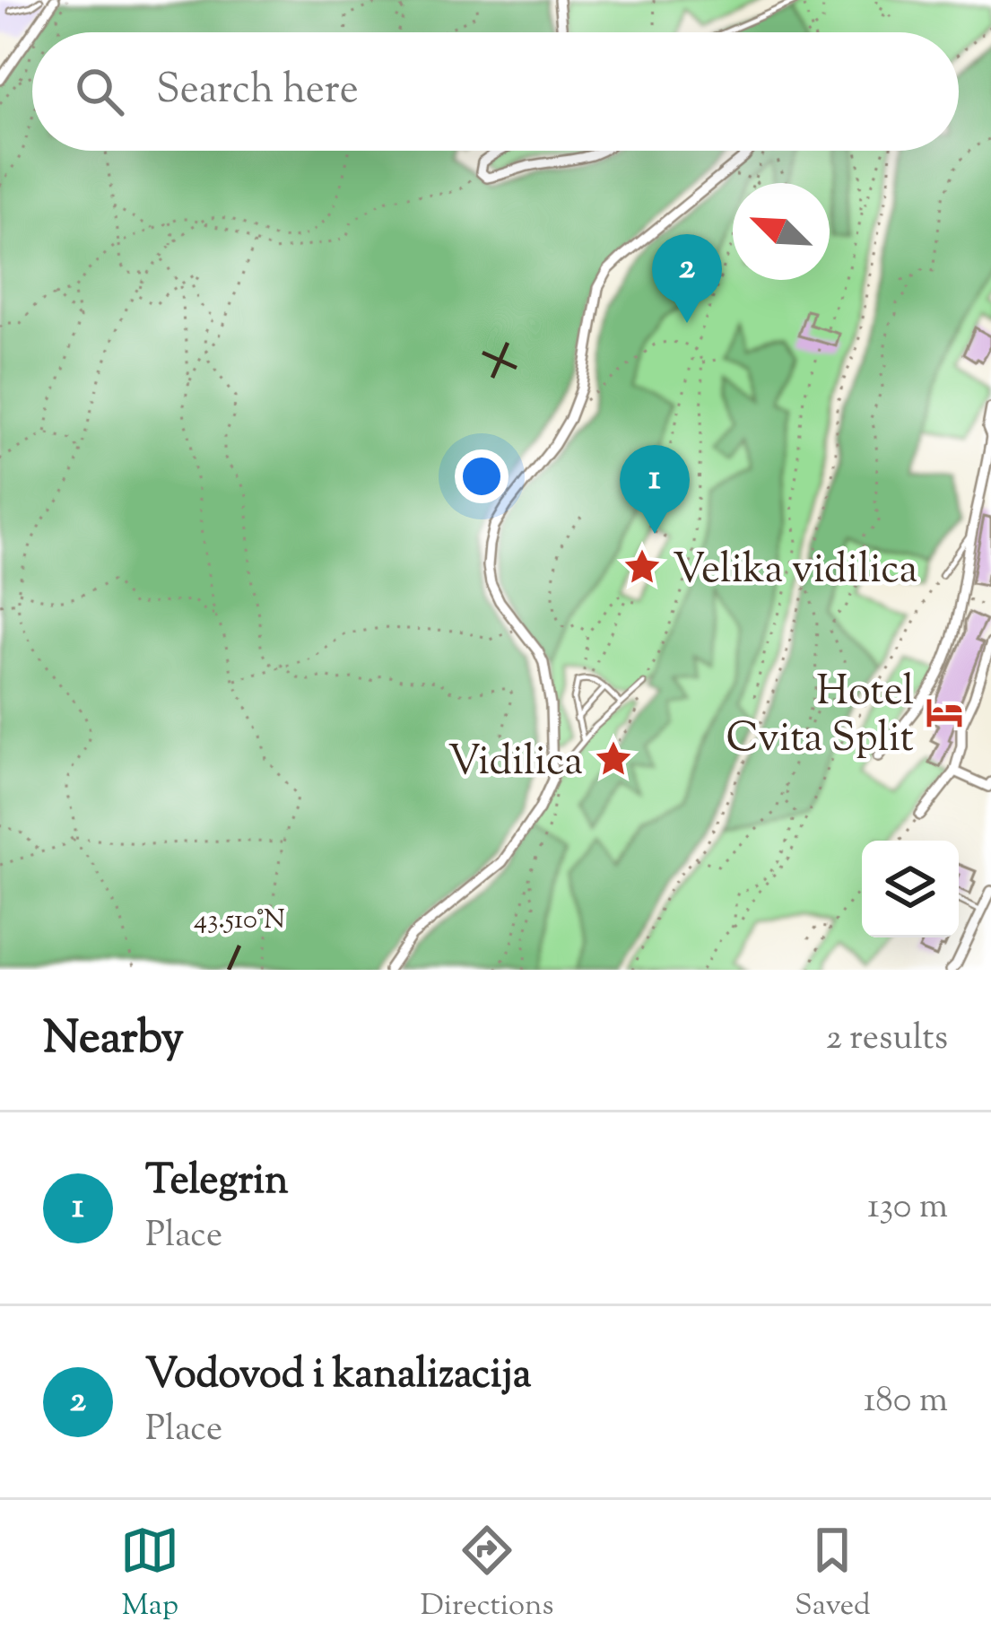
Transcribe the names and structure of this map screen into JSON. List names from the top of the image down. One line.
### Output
{"places":{"place":["Velika vidilica","Vidilica"],"hotel":["Hotel Cvita Split"]},"north":"top left","page":{"search":"Search here","pins":["2","1"],"heading":["Nearby","2 results"],"list":[{"mark":"1","name":"Telegrin","note":"Place","value":"130 m"},{"mark":"2","name":"Vodovod i kanalizacija","note":"Place","value":"180 m"}],"nav":["Map","Directions","Saved"]},"coordinates":["43.510°N"]}
